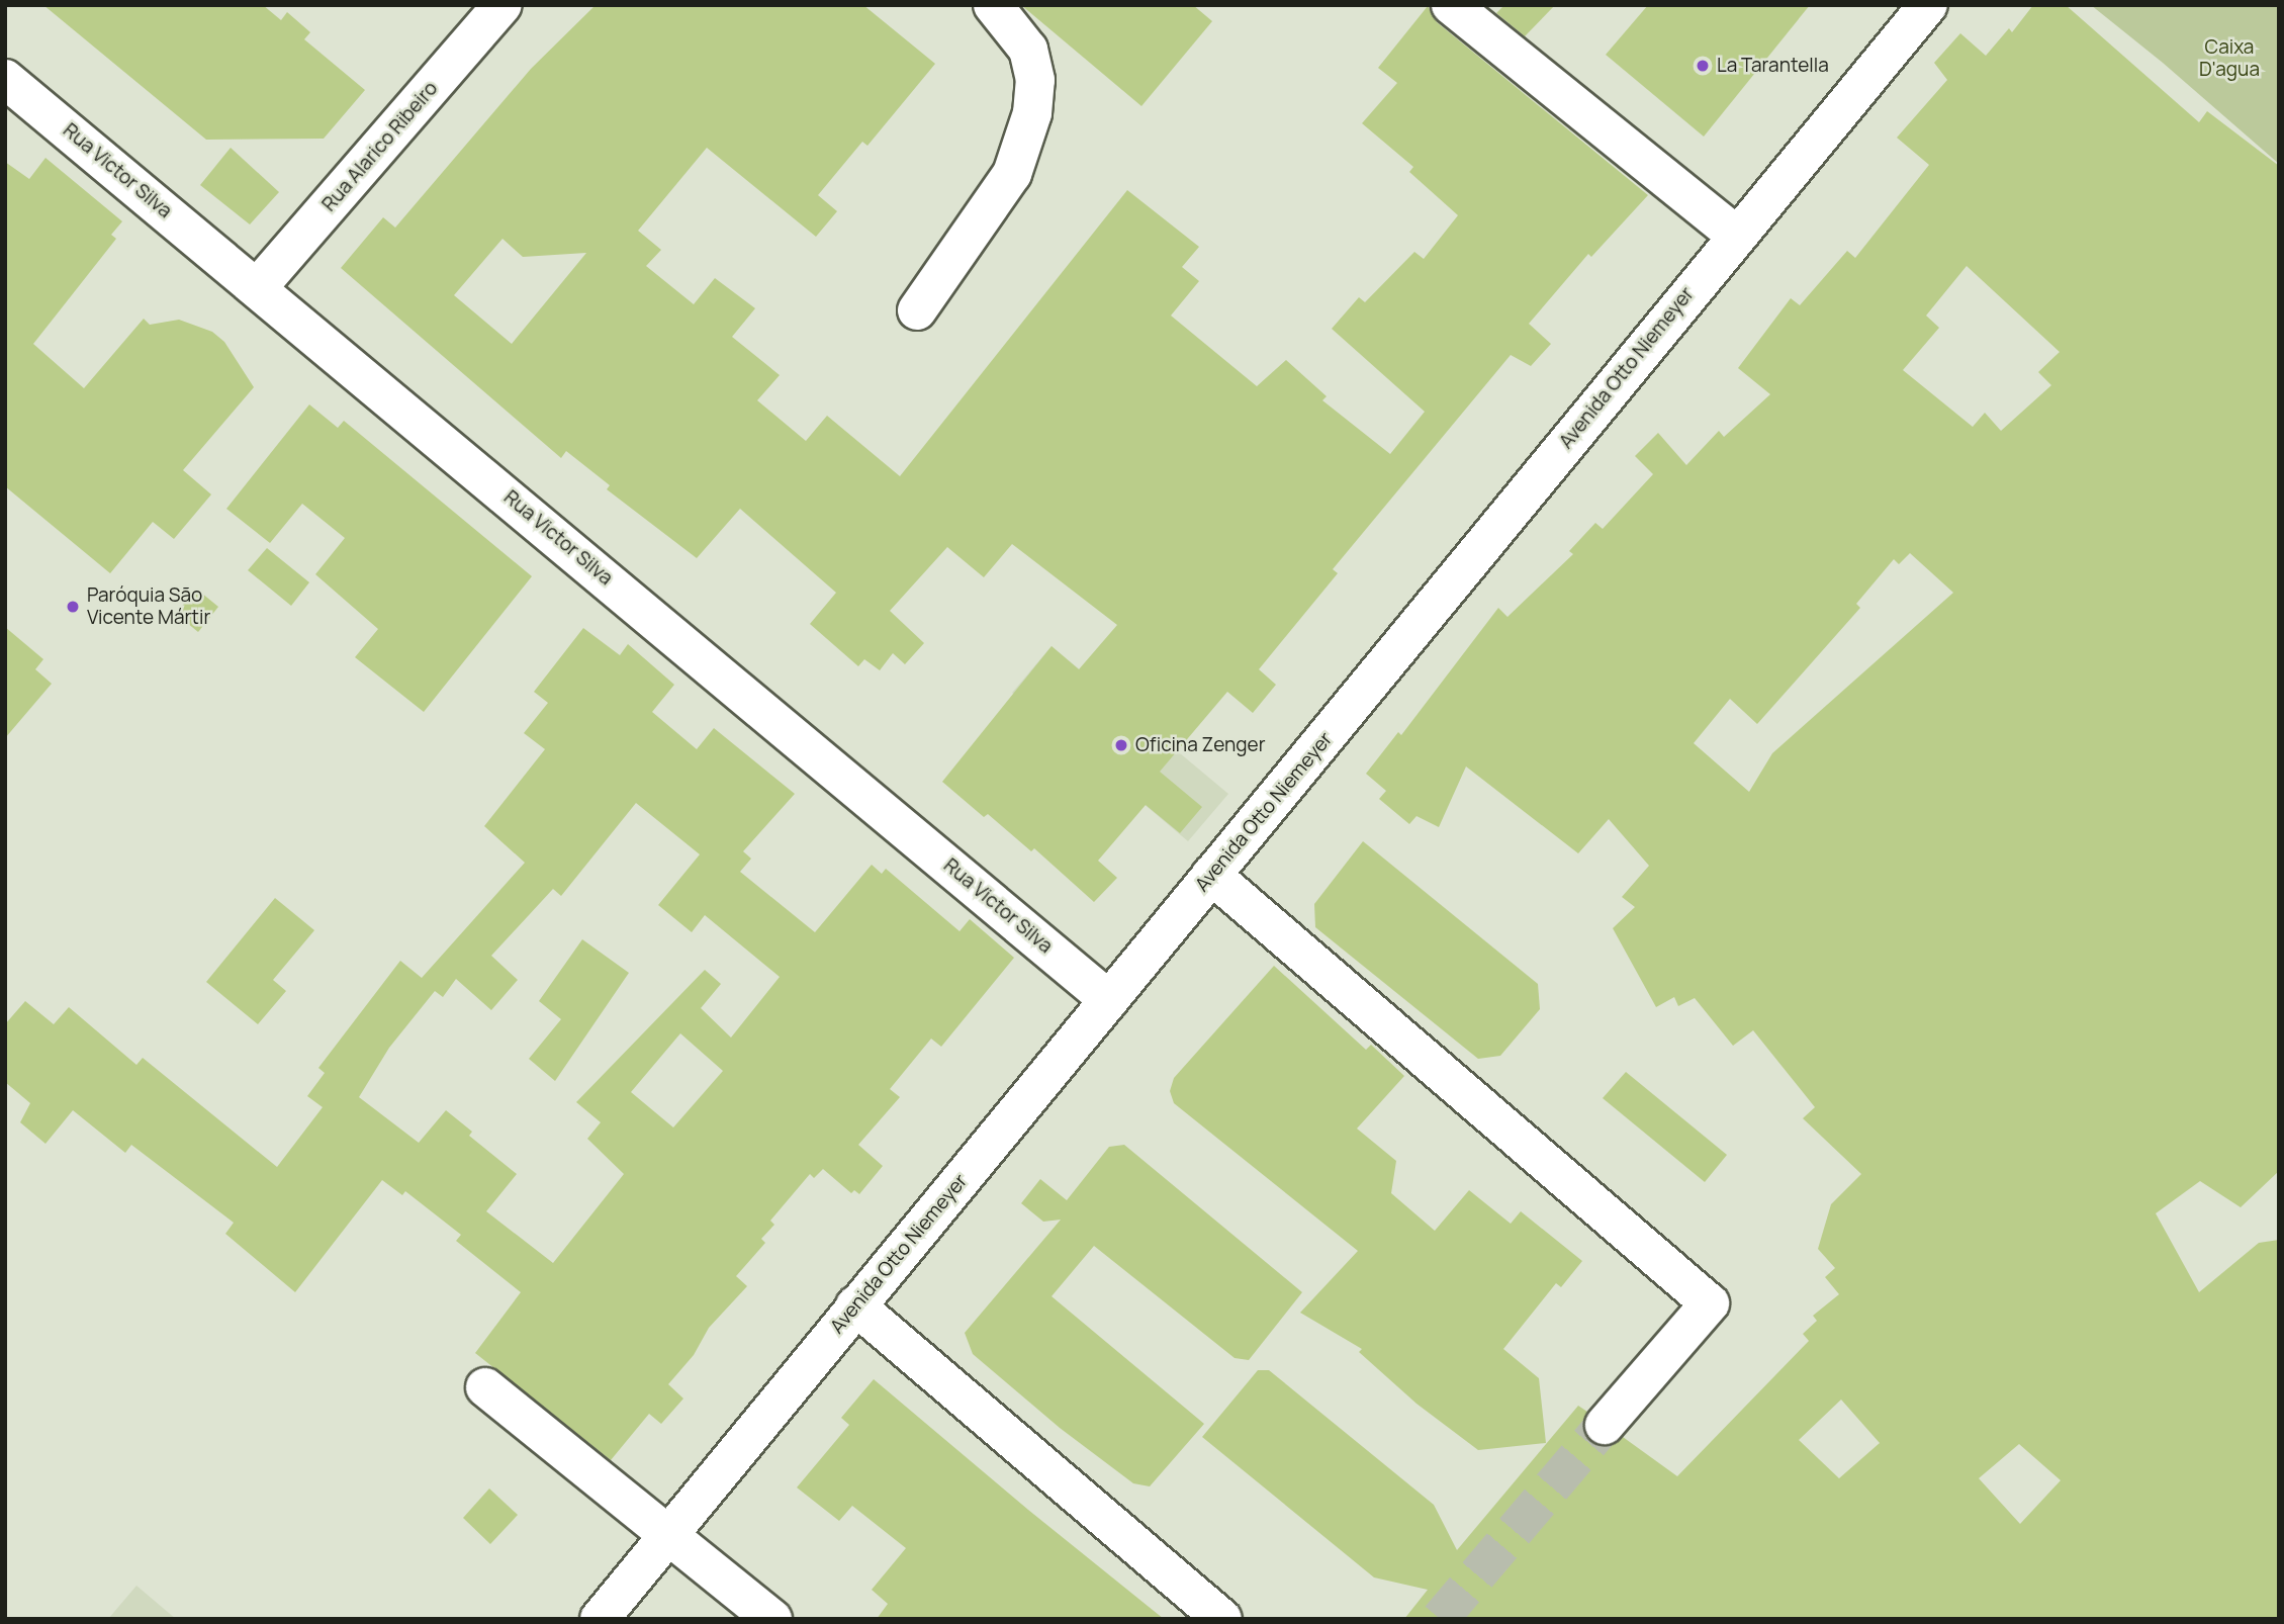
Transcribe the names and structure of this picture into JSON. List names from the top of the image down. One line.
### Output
{"streets":{"street":["Rua Alarico Ribeiro","Rua Victor Silva","Avenida Otto Niemeyer"]},"crossings":[["Rua Alarico Ribeiro","Rua Victor Silva"],["Rua Victor Silva","Avenida Otto Niemeyer"]],"parks":["Caixa D'agua"],"places":["La Tarantella","Paróquia São Vicente Mártir","Oficina Zenger"]}
